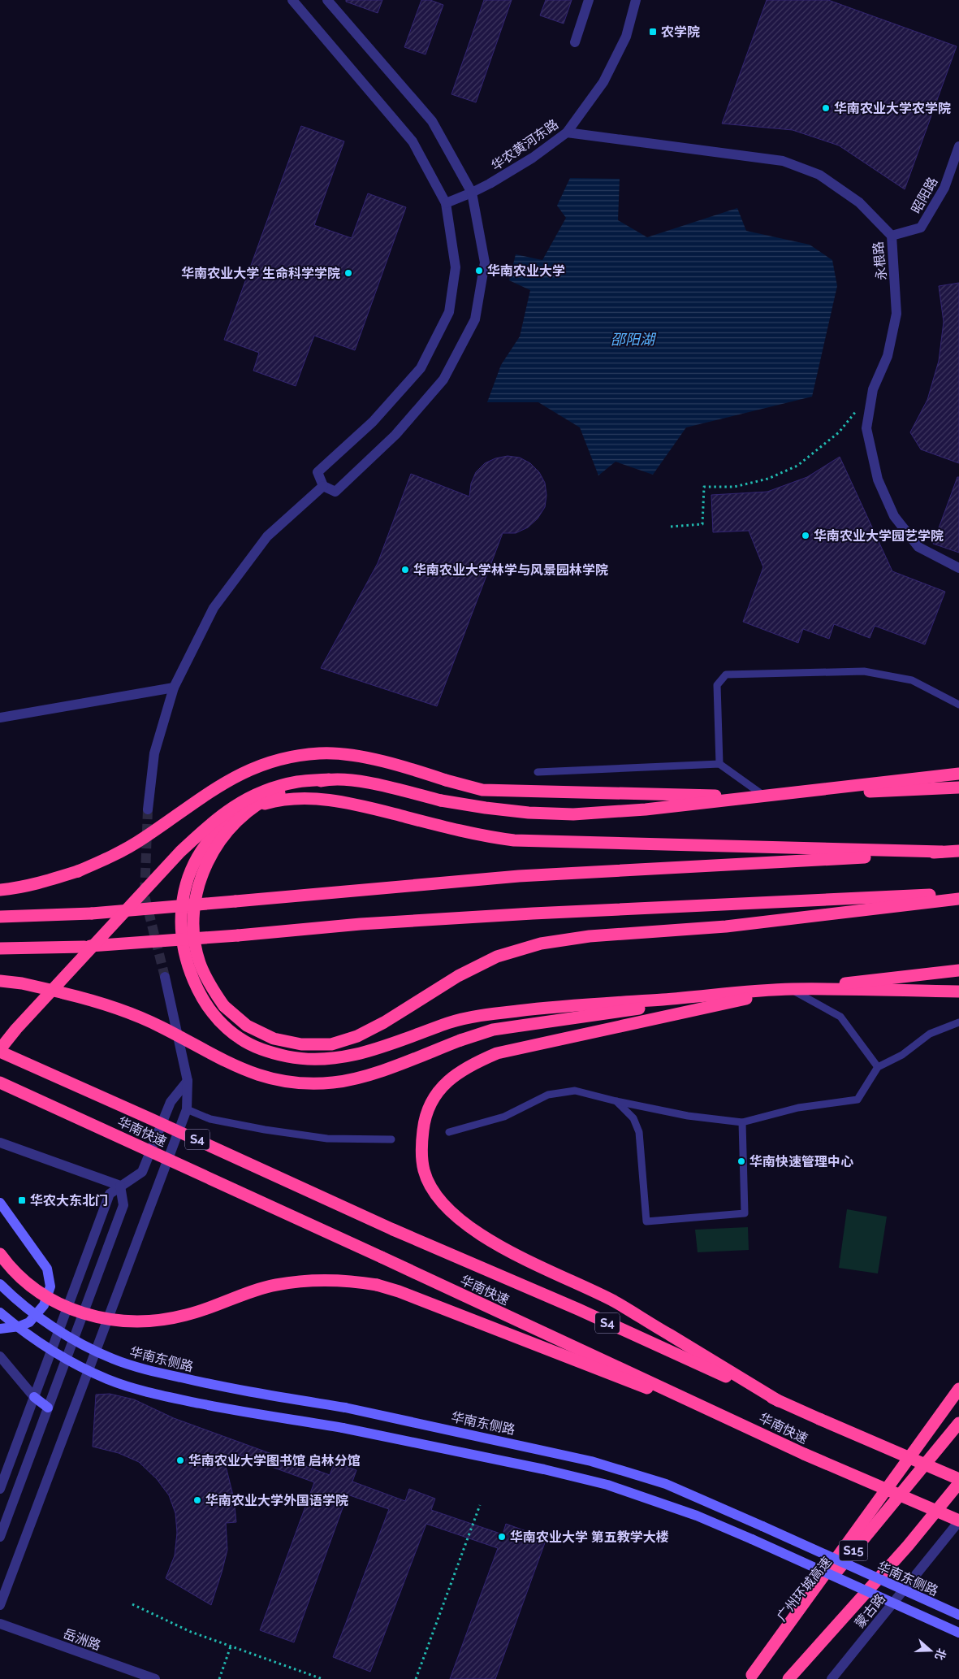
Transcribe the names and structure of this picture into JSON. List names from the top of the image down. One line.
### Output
{"streets":{"highway":["华南快速","S4","S15","广州环城高速"],"street":["华农黄河东路","昭阳路","永根路","华南东侧路","蒙古路","岳洲路"]},"crossings":[["华农黄河东路","永根路"],["昭阳路","永根路"],["华南快速","蒙古路"]],"water":["邵阳湖"],"places":{"transit":["农学院","华农大东北门"],"other":["华南农业大学农学院","华南农业大学","华南农业大学 生命科学学院","华南农业大学园艺学院","华南农业大学林学与风景园林学院","华南快速管理中心","华南农业大学图书馆 启林分馆","华南农业大学外国语学院","华南农业大学 第五教学大楼"]},"north":"right"}
